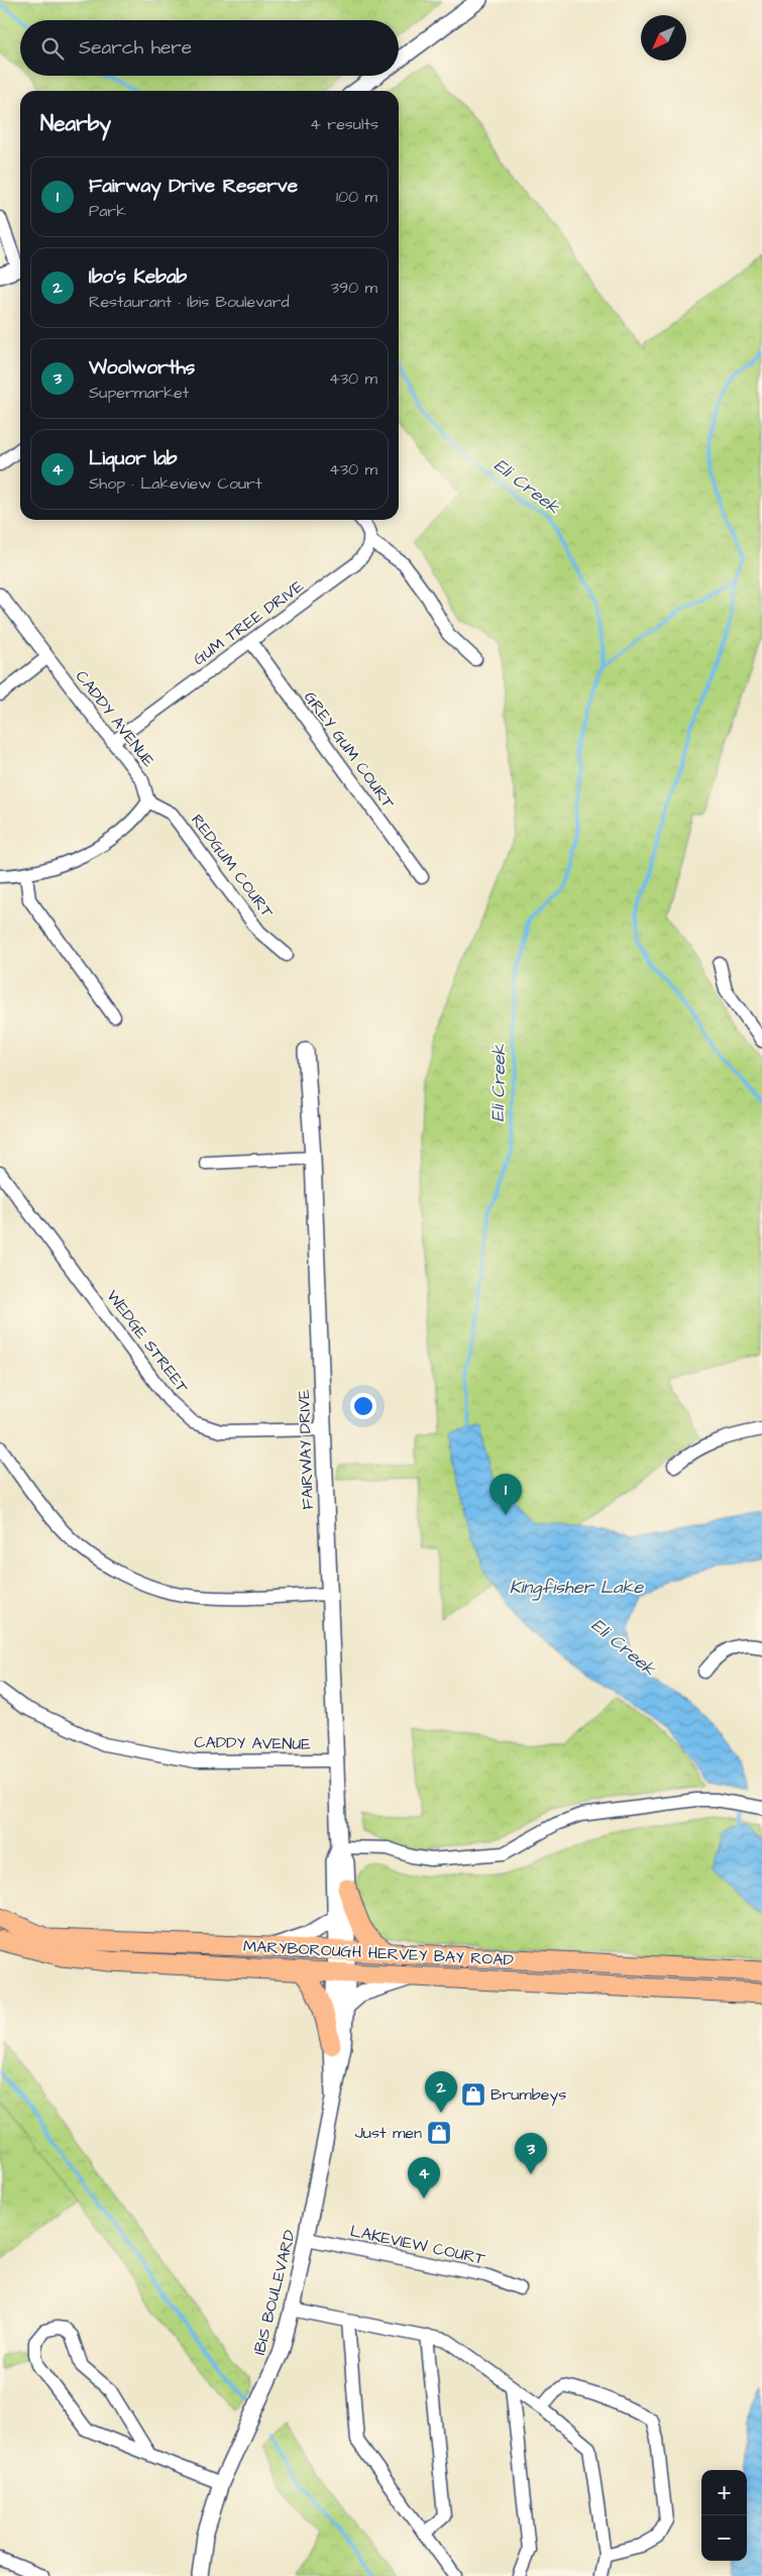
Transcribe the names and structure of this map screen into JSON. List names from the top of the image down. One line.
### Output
{"streets":{"main road":["MARYBOROUGH HERVEY BAY ROAD"],"street":["GUM TREE DRIVE","CADDY AVENUE","GREY GUM COURT","REDGUM COURT","WEDGE STREET","FAIRWAY DRIVE","LAKEVIEW COURT","IBIS BOULEVARD"]},"crossings":[["GUM TREE DRIVE","CADDY AVENUE"],["GUM TREE DRIVE","GREY GUM COURT"],["CADDY AVENUE","REDGUM COURT"],["CADDY AVENUE","FAIRWAY DRIVE"],["WEDGE STREET","FAIRWAY DRIVE"],["FAIRWAY DRIVE","MARYBOROUGH HERVEY BAY ROAD"],["FAIRWAY DRIVE","IBIS BOULEVARD"],["MARYBOROUGH HERVEY BAY ROAD","IBIS BOULEVARD"],["LAKEVIEW COURT","IBIS BOULEVARD"]],"water":["Eli Creek","Kingfisher Lake"],"places":{"shop":["Brumbeys","Just men"]},"north":"bottom left","page":{"search":"Search here","heading":["Nearby","4 results"],"list":[{"mark":"1","name":"Fairway Drive Reserve","note":"Park","value":"100 m"},{"mark":"2","name":"Ibo's Kebab","note":"Restaurant · Ibis Boulevard","value":"390 m"},{"mark":"3","name":"Woolworths","note":"Supermarket","value":"430 m"},{"mark":"4","name":"Liquor lab","note":"Shop · Lakeview Court","value":"430 m"}],"pins":["1","2","3","4"],"map_buttons":["+","−"]}}
